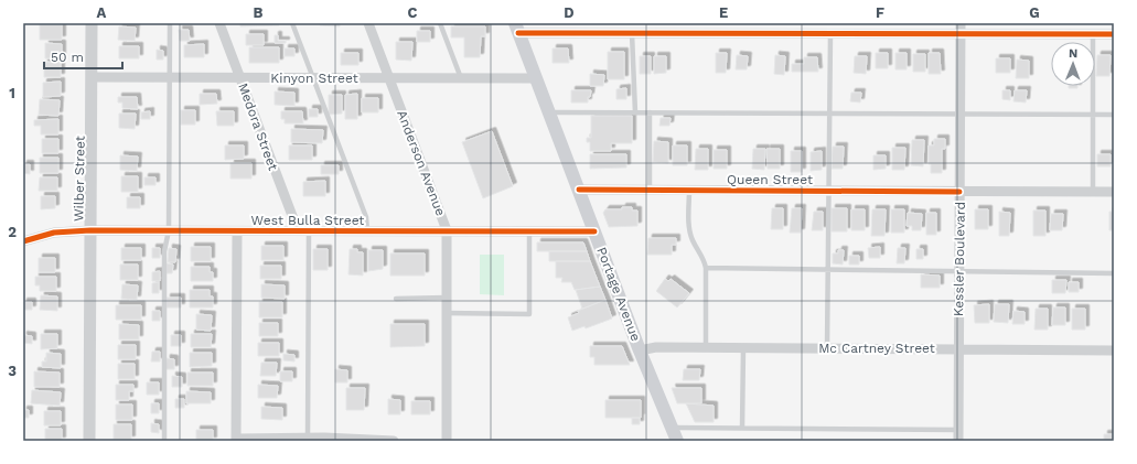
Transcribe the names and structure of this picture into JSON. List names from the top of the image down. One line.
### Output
{"streets":{"main road":["Portage Avenue"],"street":["Kinyon Street","Medora Street","Anderson Avenue","Wilber Street","Queen Street","West Bulla Street","Kessler Boulevard","Mc Cartney Street"]},"crossings":[["Kinyon Street","Medora Street"],["Kinyon Street","Anderson Avenue"],["Kinyon Street","Wilber Street"],["Kinyon Street","Portage Avenue"],["Medora Street","West Bulla Street"],["Anderson Avenue","West Bulla Street"],["Wilber Street","West Bulla Street"],["Queen Street","Kessler Boulevard"],["Queen Street","Portage Avenue"],["West Bulla Street","Portage Avenue"],["Kessler Boulevard","Mc Cartney Street"],["Portage Avenue","Mc Cartney Street"]],"scale_bar":"50 m","north":"top","grid":{"columns":["A","B","C","D","E","F","G"],"rows":["1","2","3"]}}
